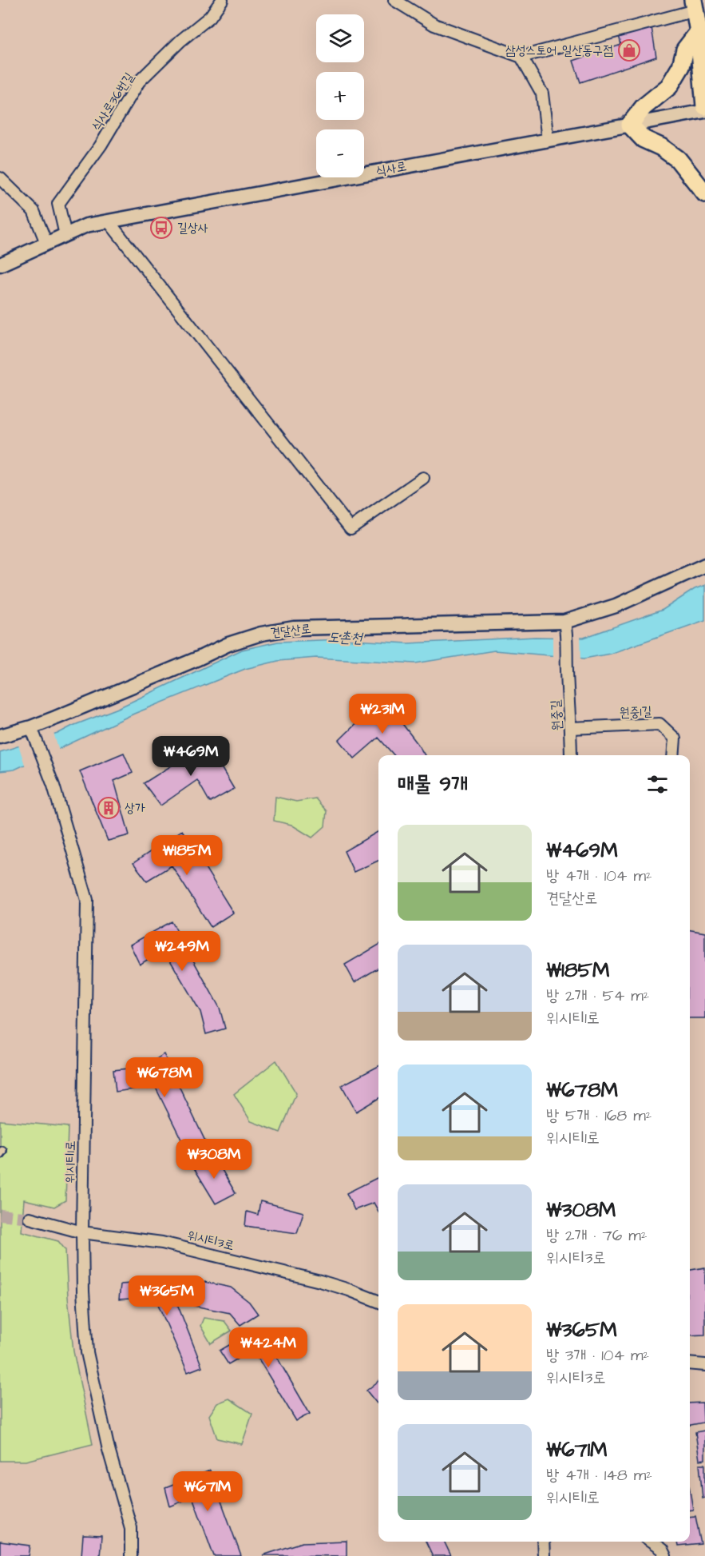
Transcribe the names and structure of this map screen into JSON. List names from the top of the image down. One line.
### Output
{"streets":{"street":["식사로36번길","식사로","견달산로","원중1길","원중길","위시티1로","위시티3로"]},"crossings":[["식사로36번길","식사로"],["견달산로","원중길"],["견달산로","위시티1로"],["원중1길","원중길"],["위시티1로","위시티3로"]],"water":["도촌천"],"places":{"shop":["삼성스토어 일산동구점"],"bus stop":["길상사"],"building":["상가"]},"page":{"map_buttons":["+","−"],"price":["₩231M","₩469M","₩185M","₩249M","₩678M","₩308M","₩365M","₩424M","₩671M"],"heading":"매물 9개","list":[{"name":"₩469M","note":"방 4개 · 104 m² · 견달산로"},{"name":"₩185M","note":"방 2개 · 54 m² · 위시티1로"},{"name":"₩678M","note":"방 5개 · 168 m² · 위시티1로"},{"name":"₩308M","note":"방 2개 · 76 m² · 위시티3로"},{"name":"₩365M","note":"방 3개 · 104 m² · 위시티3로"},{"name":"₩671M","note":"방 4개 · 148 m² · 위시티1로"}]}}
